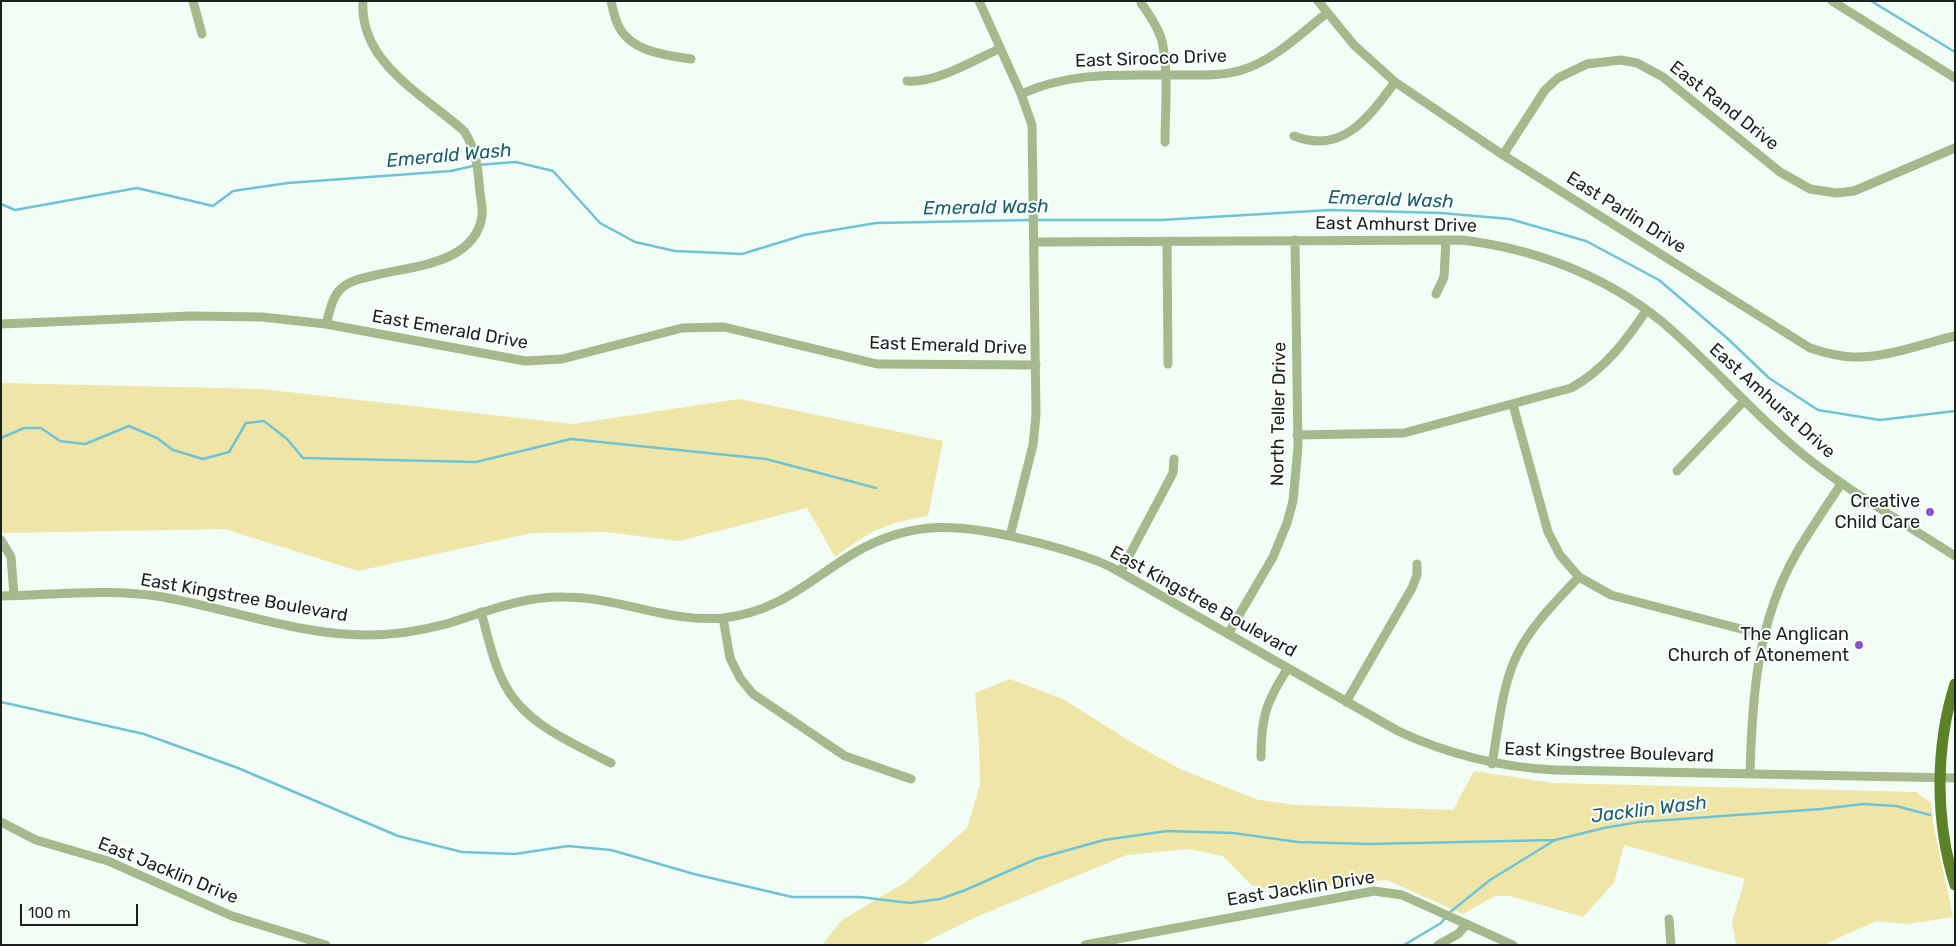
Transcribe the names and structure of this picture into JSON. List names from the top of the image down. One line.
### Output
{"streets":{"street":["East Sirocco Drive","East Rand Drive","East Parlin Drive","East Amhurst Drive","East Emerald Drive","North Teller Drive","East Kingstree Boulevard","East Jacklin Drive"]},"crossings":[["East Sirocco Drive","East Parlin Drive"],["East Rand Drive","East Parlin Drive"],["East Amhurst Drive","North Teller Drive"],["North Teller Drive","East Kingstree Boulevard"]],"water":["Emerald Wash","Jacklin Wash"],"places":["Creative Child Care","The Anglican Church of Atonement"],"scale_bar":"100 m"}
